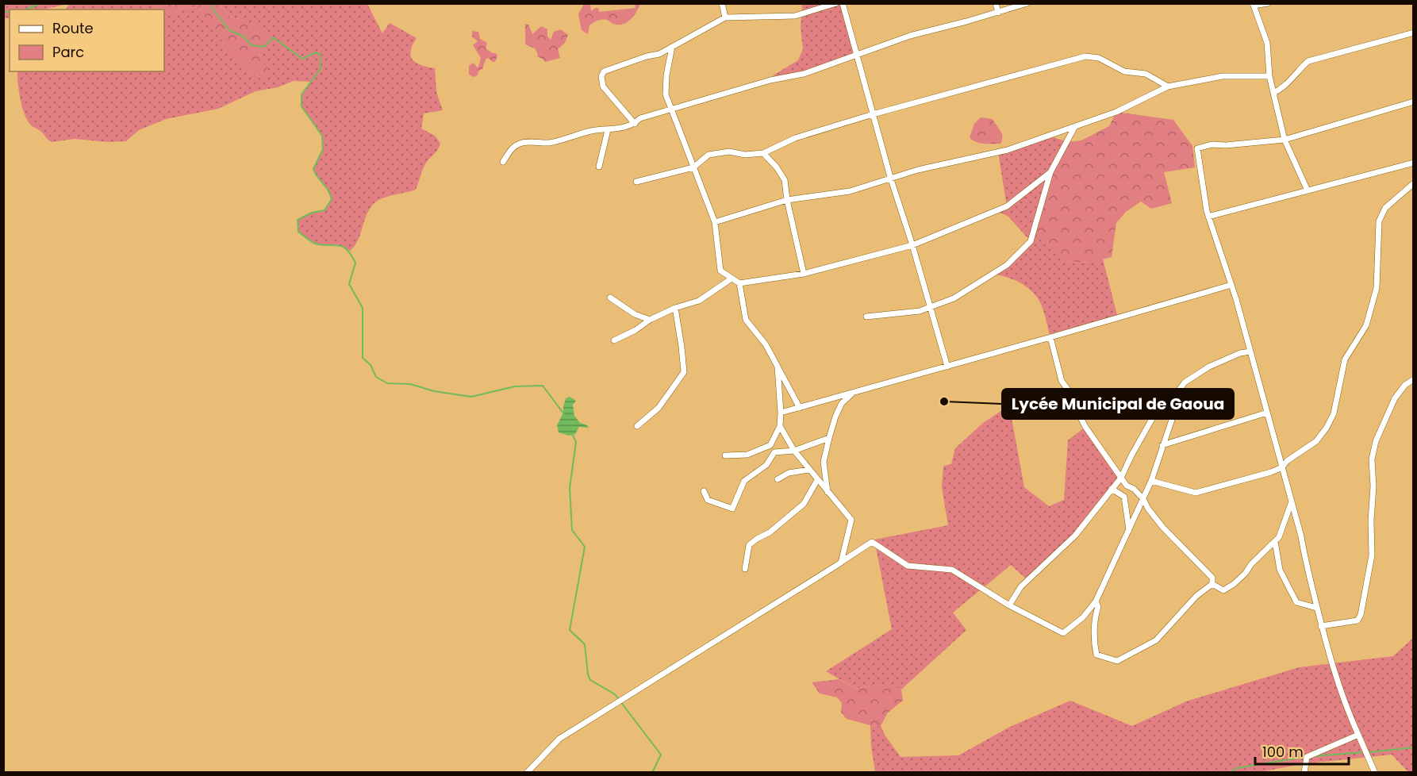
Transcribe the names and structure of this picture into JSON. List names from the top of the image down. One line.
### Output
{"places":["Lycée Municipal de Gaoua"],"legend":["Route","Parc"],"scale_bar":"100 m"}
